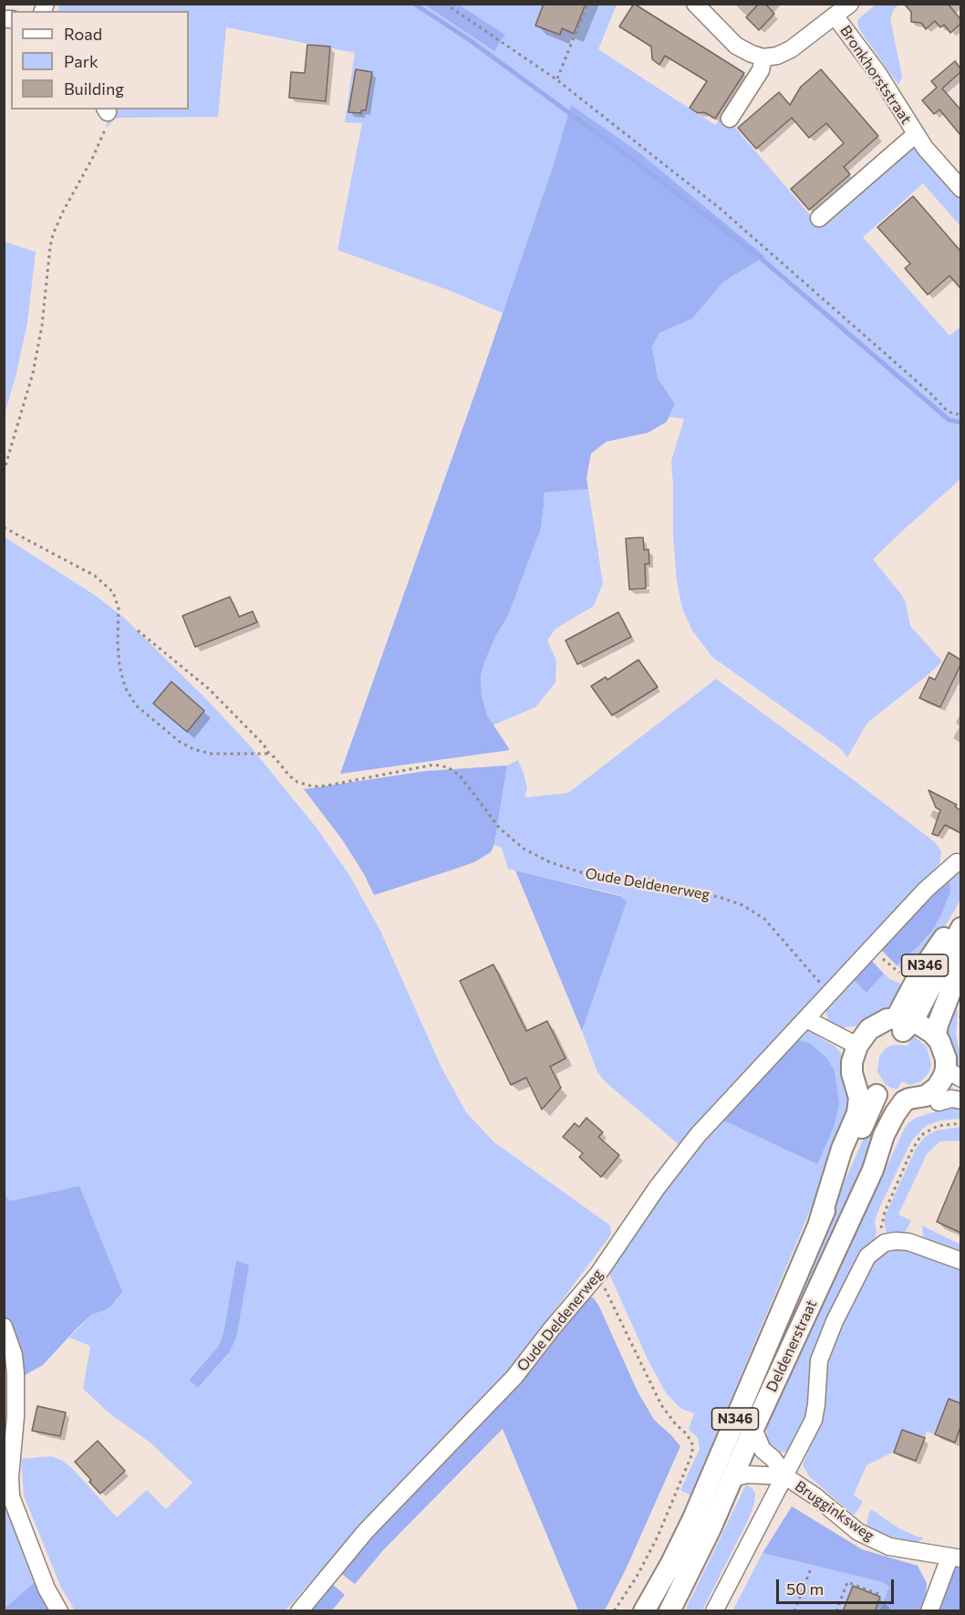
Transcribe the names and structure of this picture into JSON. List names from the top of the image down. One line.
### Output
{"streets":{"main road":["N346","Deldenerstraat"],"street":["Bronkhorststraat","Oude Deldenerweg","Brugginksweg"]},"crossings":[["Deldenerstraat","Brugginksweg"]],"legend":["Road","Park","Building"],"scale_bar":"50 m"}
